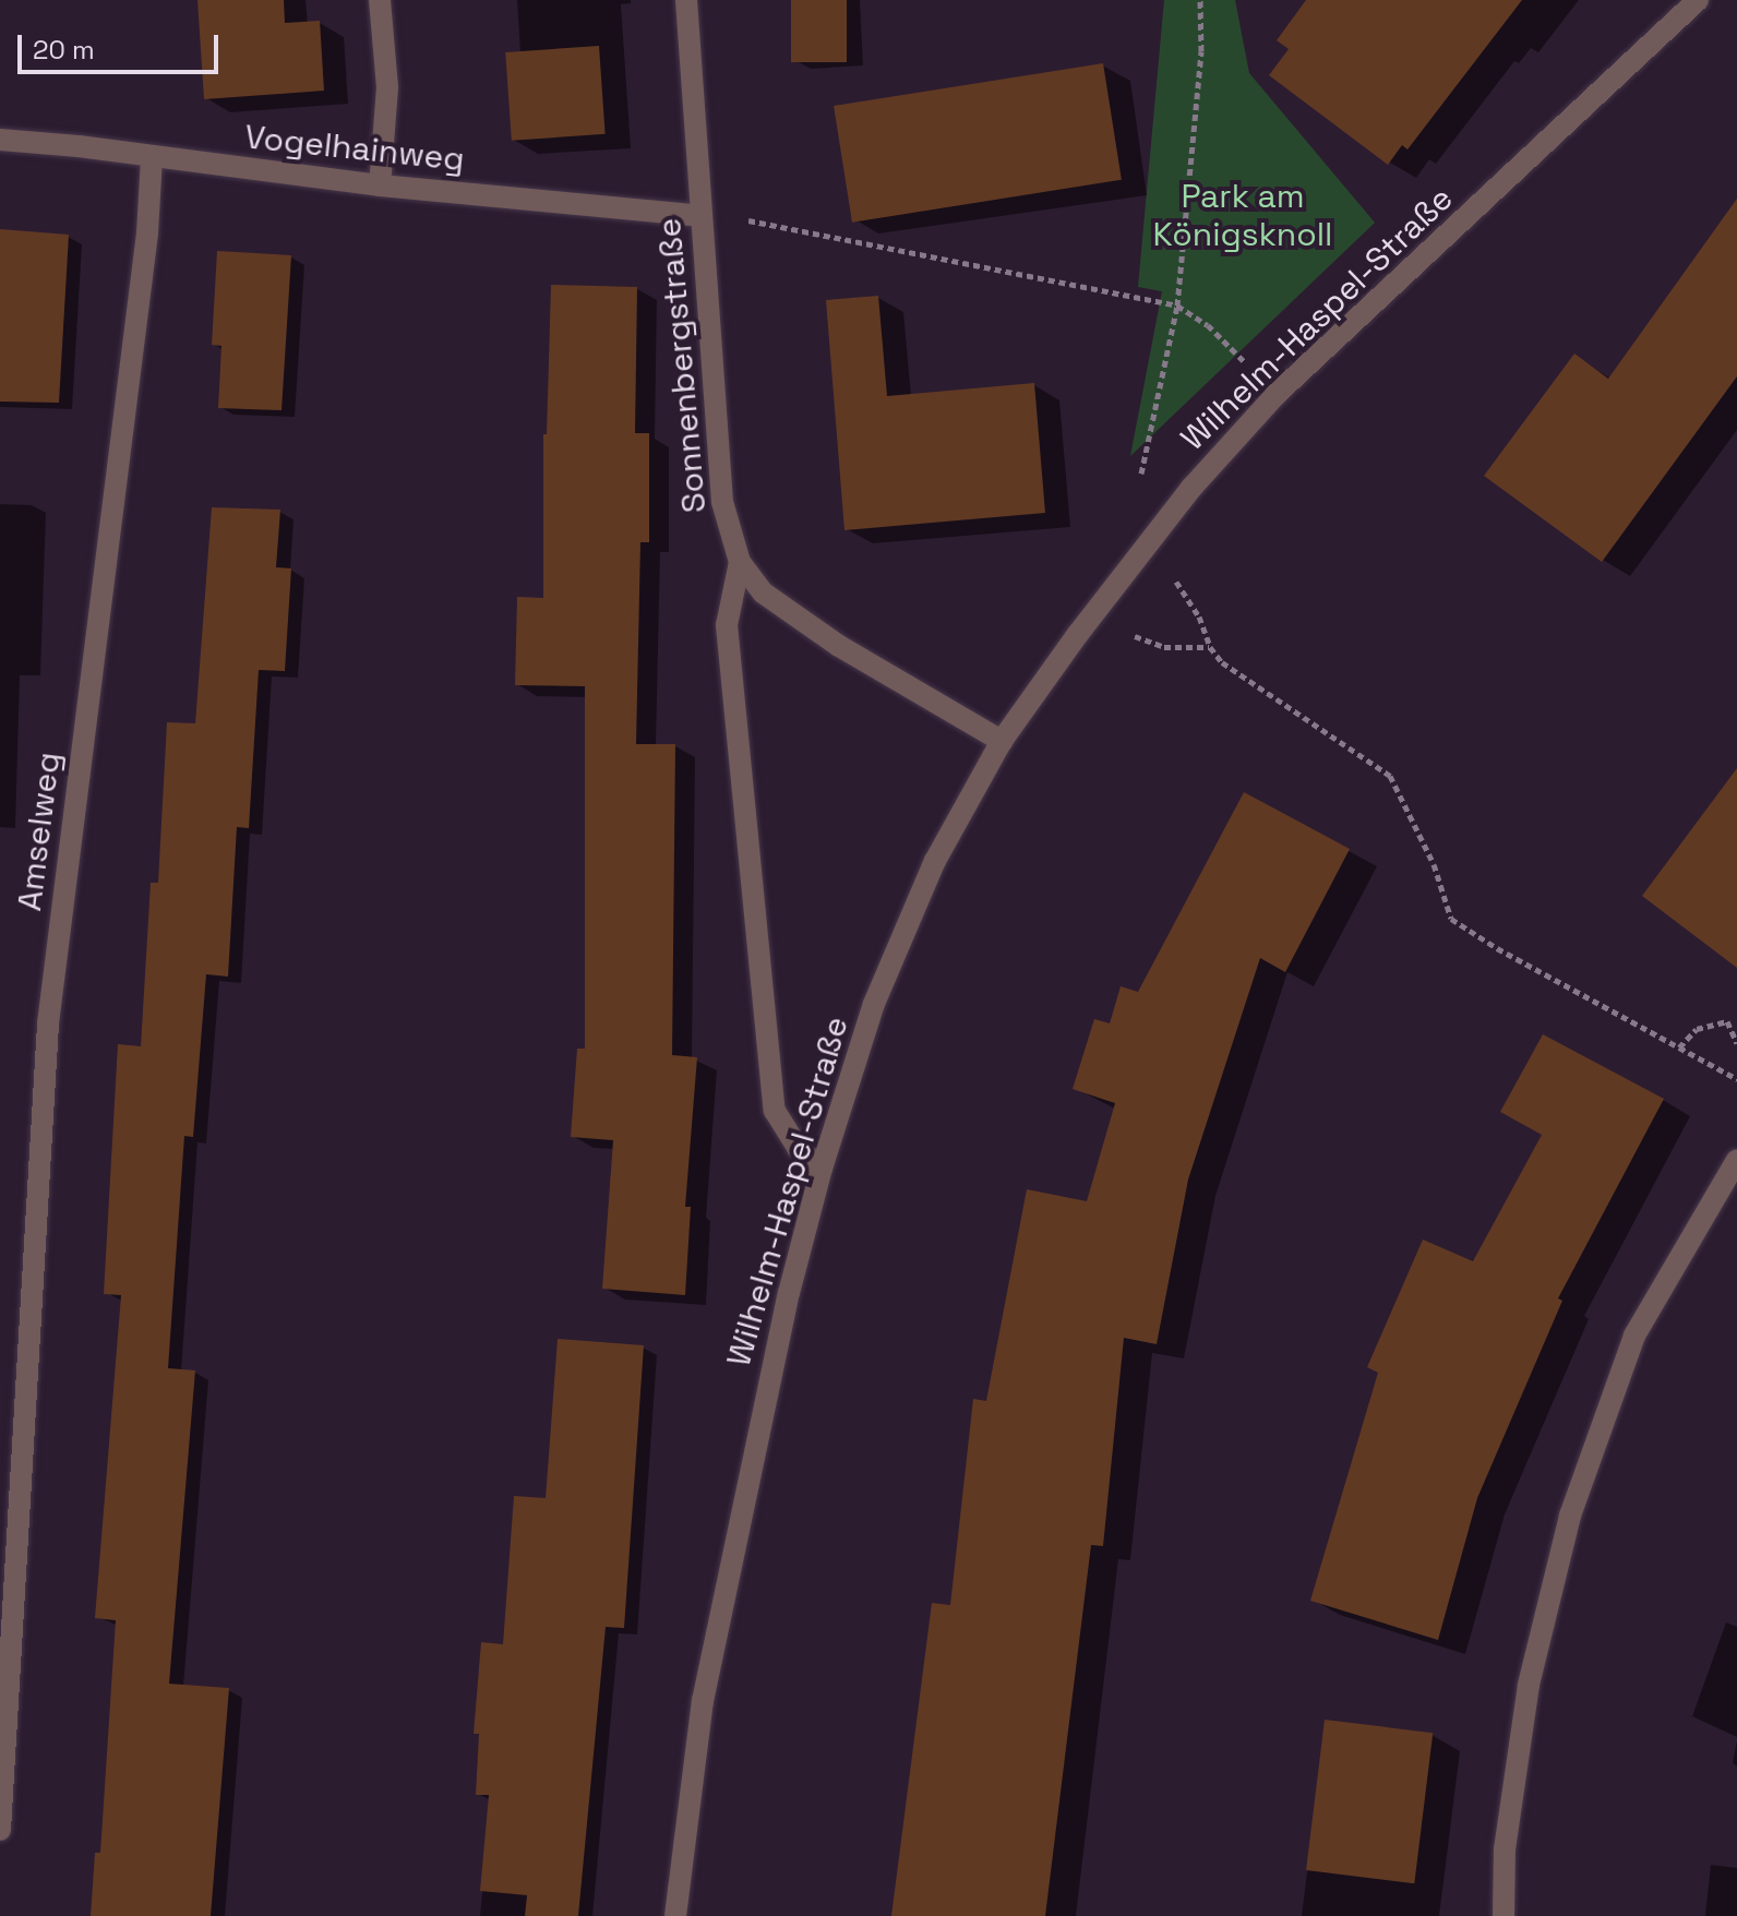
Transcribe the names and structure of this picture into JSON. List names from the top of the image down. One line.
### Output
{"streets":{"street":["Vogelhainweg","Wilhelm-Haspel-Straße","Sonnenbergstraße","Amselweg"]},"crossings":[["Vogelhainweg","Sonnenbergstraße"],["Vogelhainweg","Amselweg"],["Wilhelm-Haspel-Straße","Sonnenbergstraße"]],"parks":["Park am Königsknoll"],"scale_bar":"20 m"}
